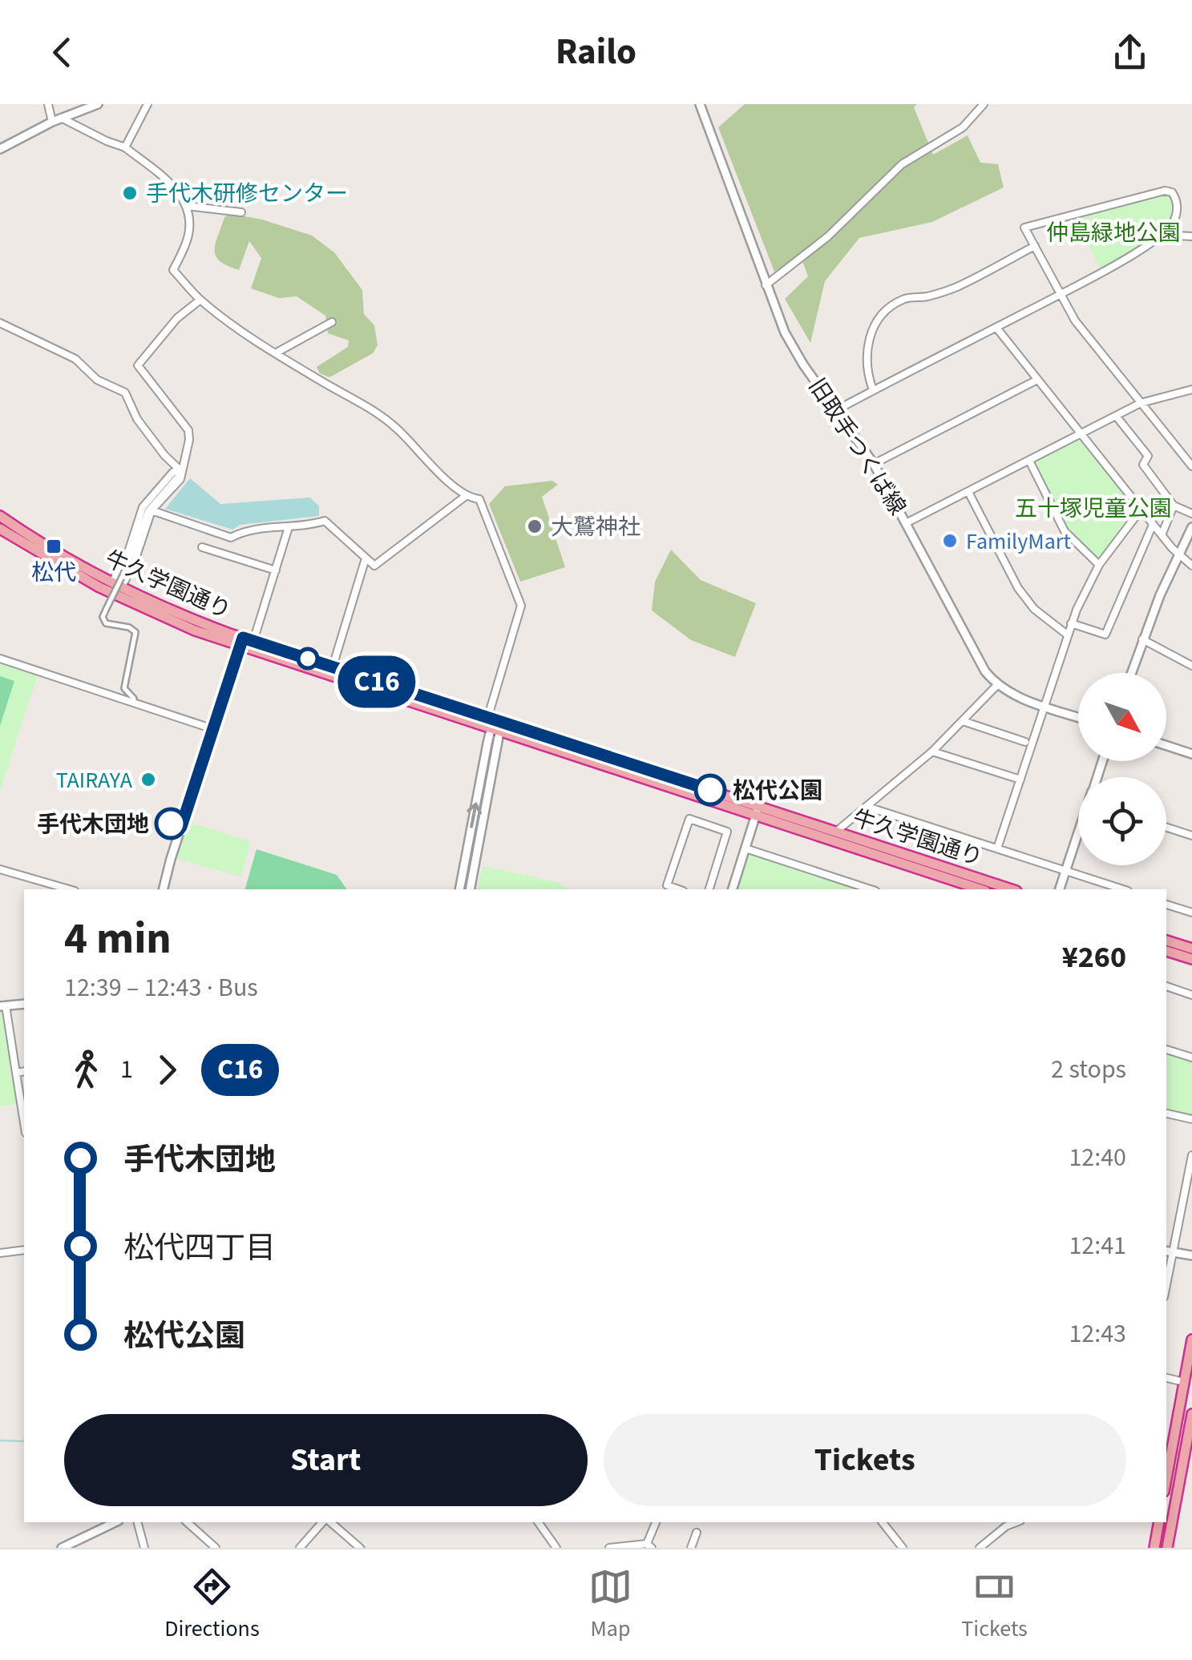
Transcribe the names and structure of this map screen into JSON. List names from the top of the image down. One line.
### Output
{"streets":{"highway":["牛久学園通り"],"street":["旧取手つくば線"]},"parks":["仲島緑地公園","五十塚児童公園"],"places":{"other":["手代木研修センター","大鷲神社","FamilyMart","TAIRAYA","松代公園","手代木団地"],"transit":["松代"]},"lines":["bus line C16"],"north":"bottom right","page":{"header":"Railo","on_map":"C16","heading":["4 min","12:39 – 12:43 · Bus","¥260"],"legs":["1","C16","2 stops"],"list":[{"name":"手代木団地","value":"12:40"},{"name":"松代四丁目","value":"12:41"},{"name":"松代公園","value":"12:43"}],"buttons":["Start","Tickets"],"tabs":["Directions","Map","Tickets"]}}
